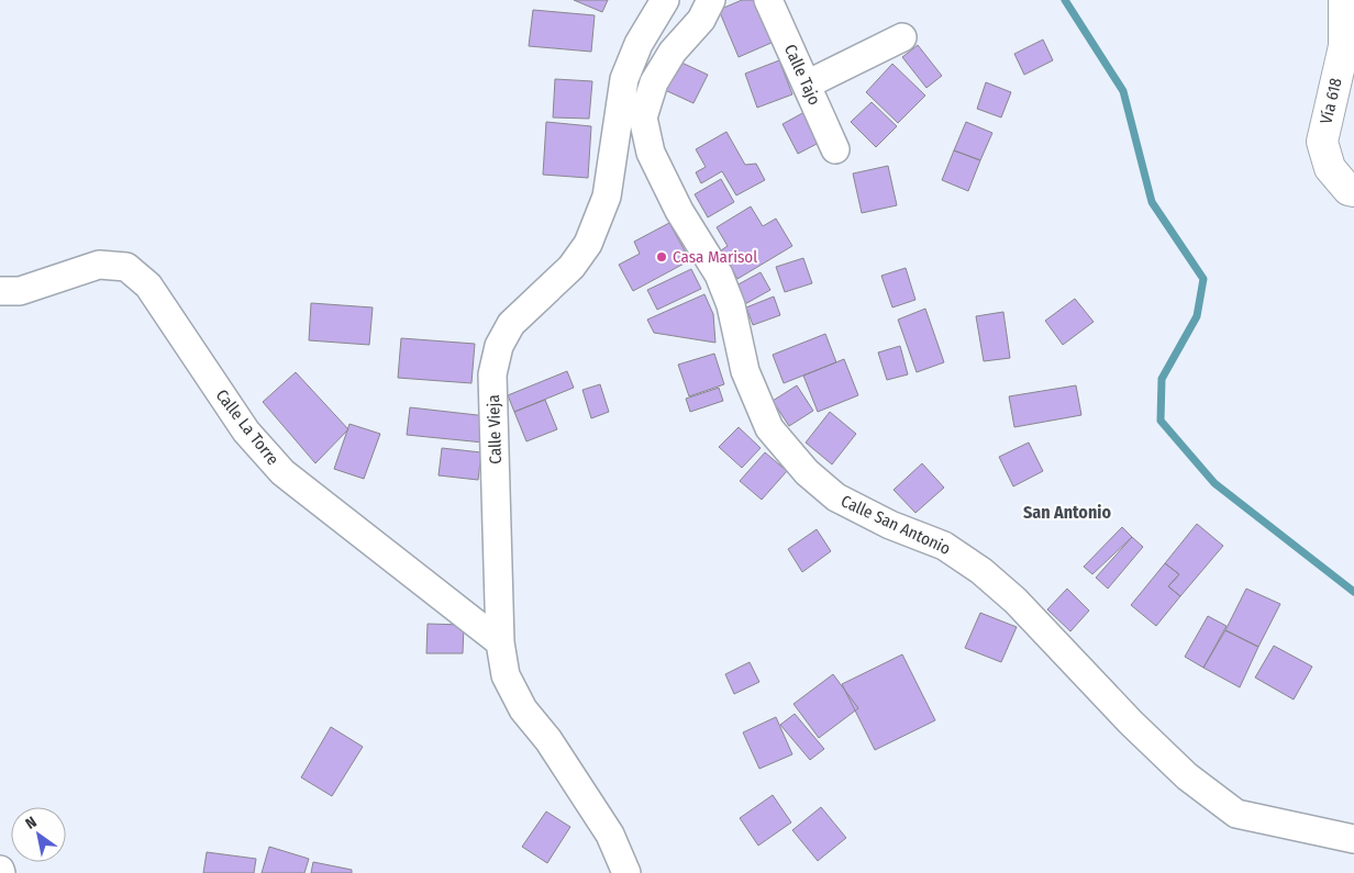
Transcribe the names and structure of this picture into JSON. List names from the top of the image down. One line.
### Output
{"streets":{"street":["Calle Tajo","Vía 618","Calle La Torre","Calle Vieja","Calle San Antonio"]},"crossings":[["Calle La Torre","Calle Vieja"]],"districts":["San Antonio"],"places":["Casa Marisol"],"north":"top left"}
